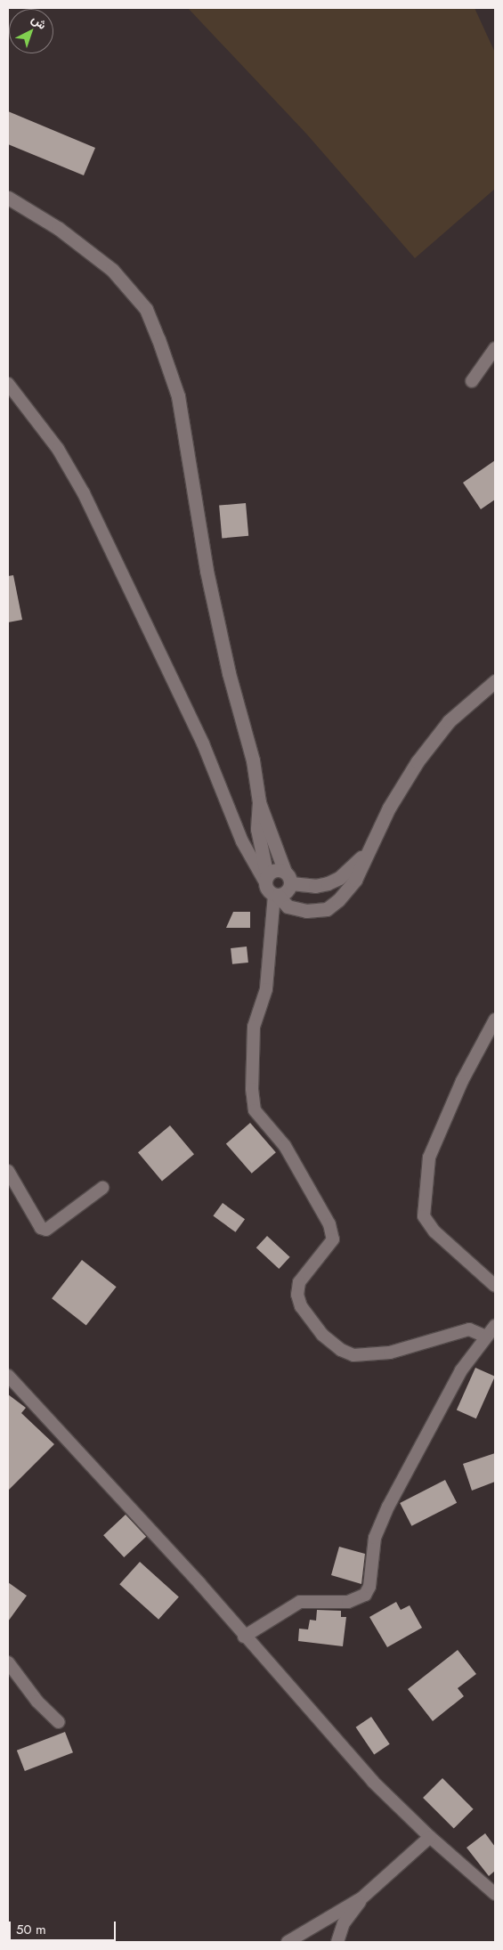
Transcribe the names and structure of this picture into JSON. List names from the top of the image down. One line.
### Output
{"scale_bar":"50 m","north":"top right"}
